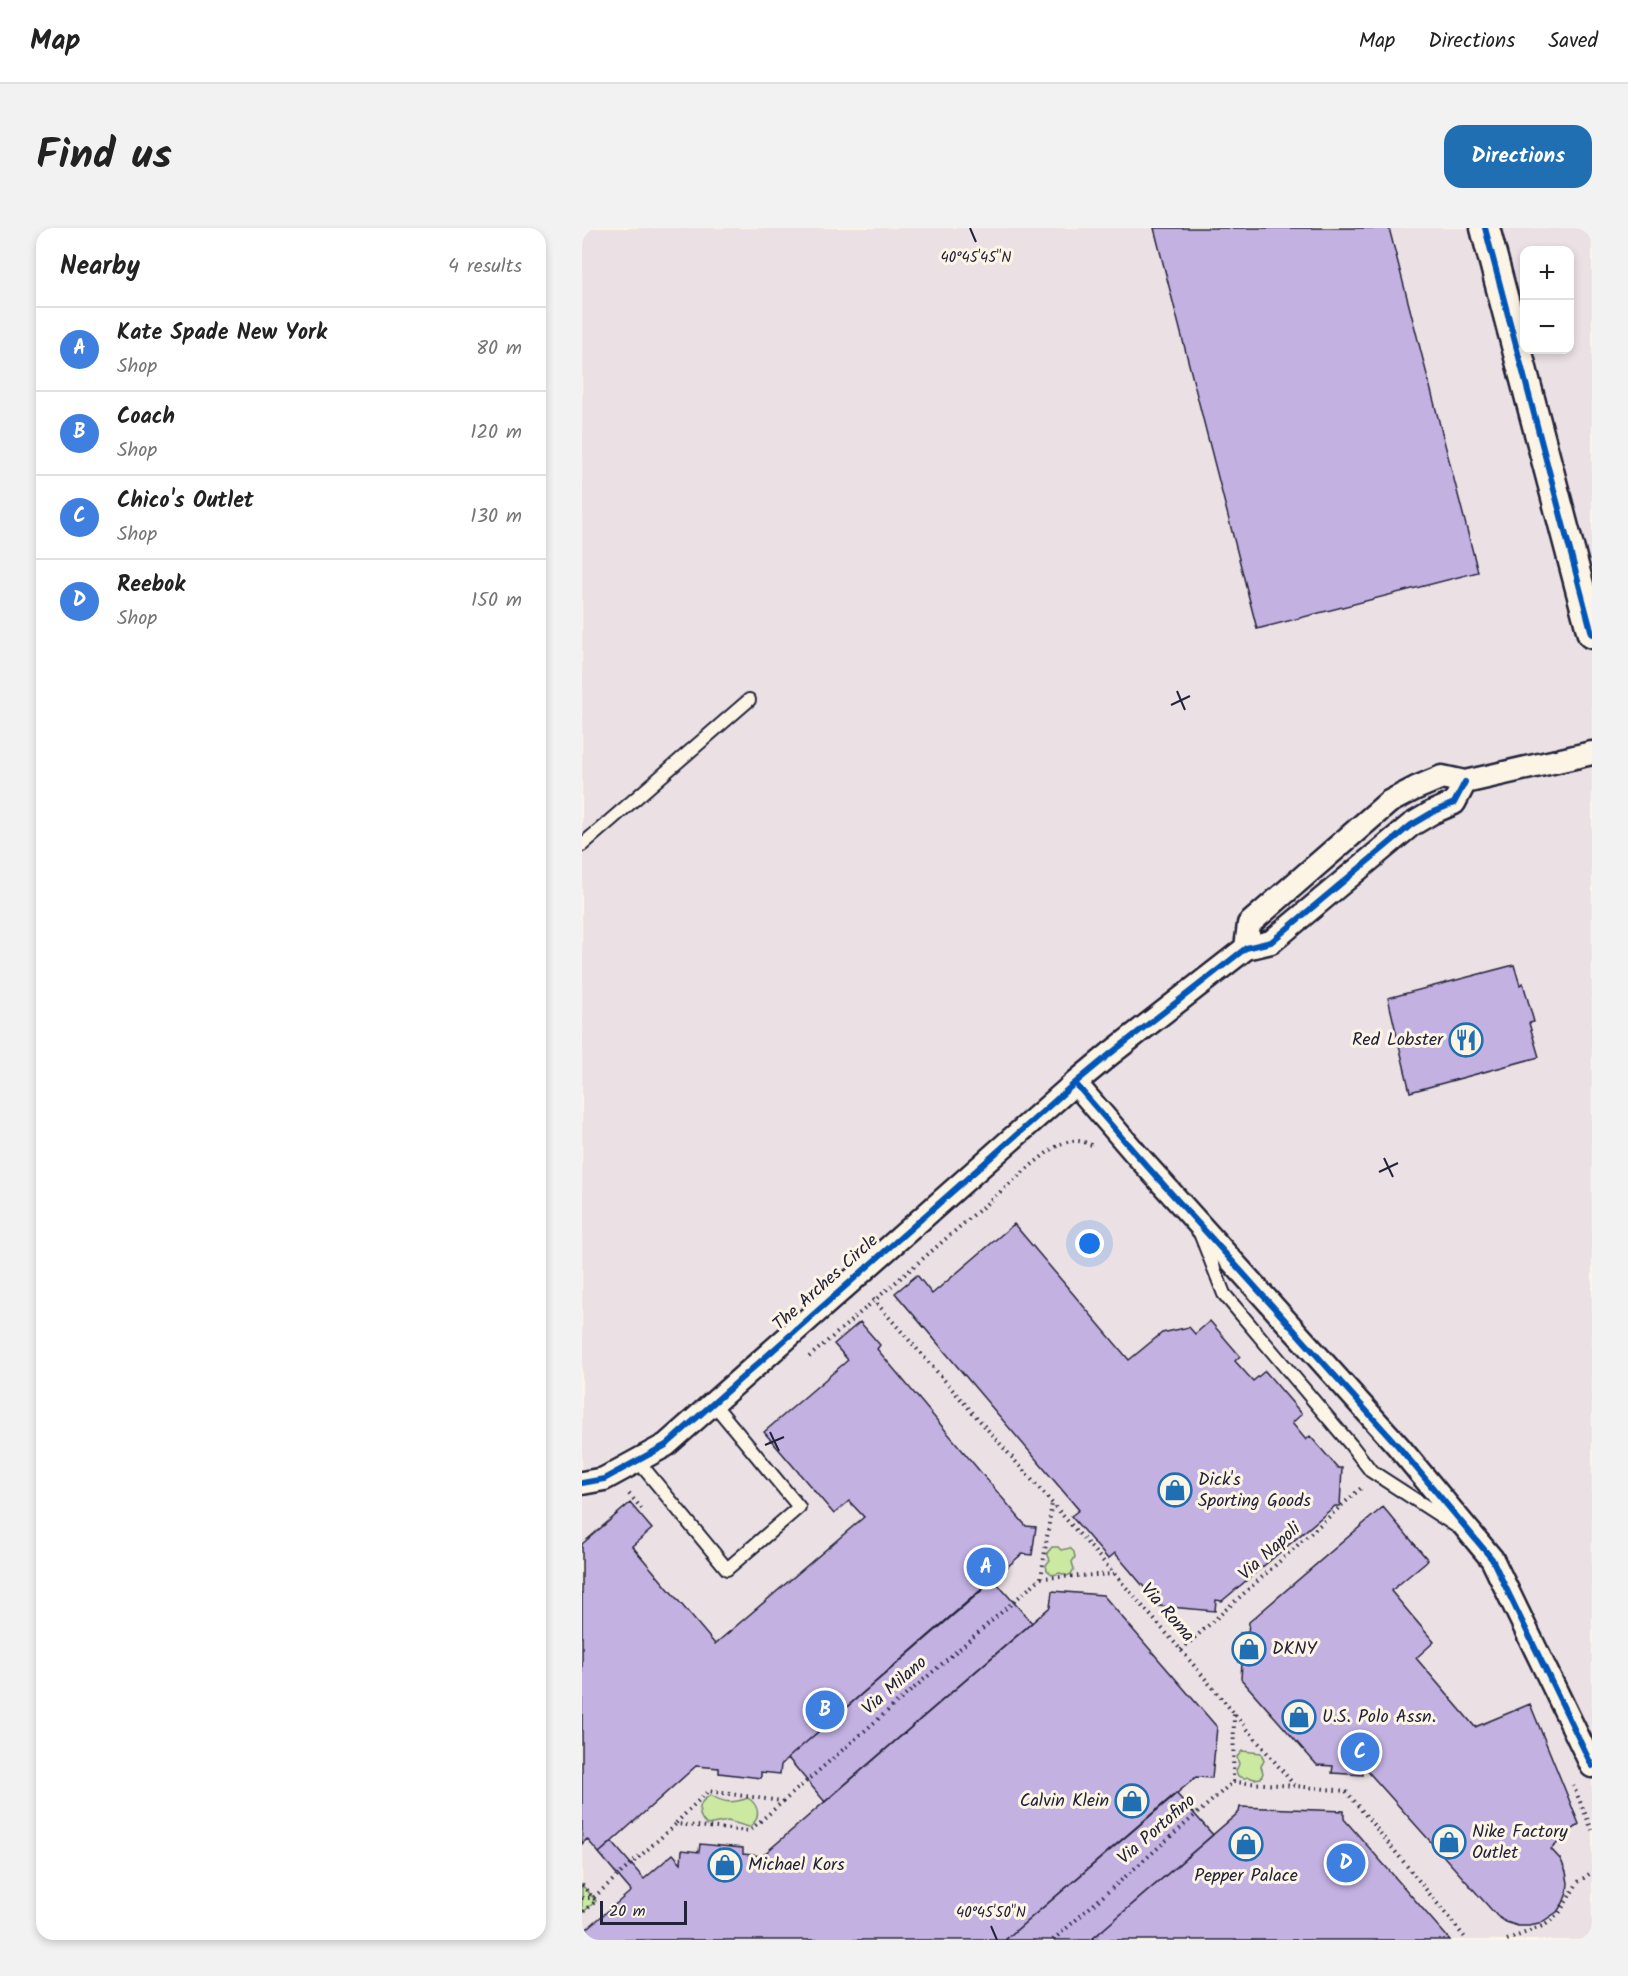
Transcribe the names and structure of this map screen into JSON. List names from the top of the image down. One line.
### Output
{"streets":{"street":["The Arches Circle"],"path":["Via Napoli","Via Roma","Via Milano","Via Portofino"]},"crossings":[["The Arches Circle","Via Roma"],["Via Napoli","Via Roma"]],"places":{"restaurant":["Red Lobster"],"shop":["Dick's Sporting Goods","DKNY","U.S. Polo Assn.","Calvin Klein","Nike Factory Outlet","Pepper Palace","Michael Kors"]},"scale_bar":"20 m","page":{"header":"Map","nav":["Map","Directions","Saved"],"title":"Find us","buttons":"Directions","heading":["Nearby","4 results"],"map_buttons":["+","−"],"list":[{"mark":"A","name":"Kate Spade New York","note":"Shop","value":"80 m"},{"mark":"B","name":"Coach","note":"Shop","value":"120 m"},{"mark":"C","name":"Chico's Outlet","note":"Shop","value":"130 m"},{"mark":"D","name":"Reebok","note":"Shop","value":"150 m"}],"pins":["A","B","C","D"],"scale":"20 m"},"coordinates":["40°45'45\"N","40°45'50\"N"]}
